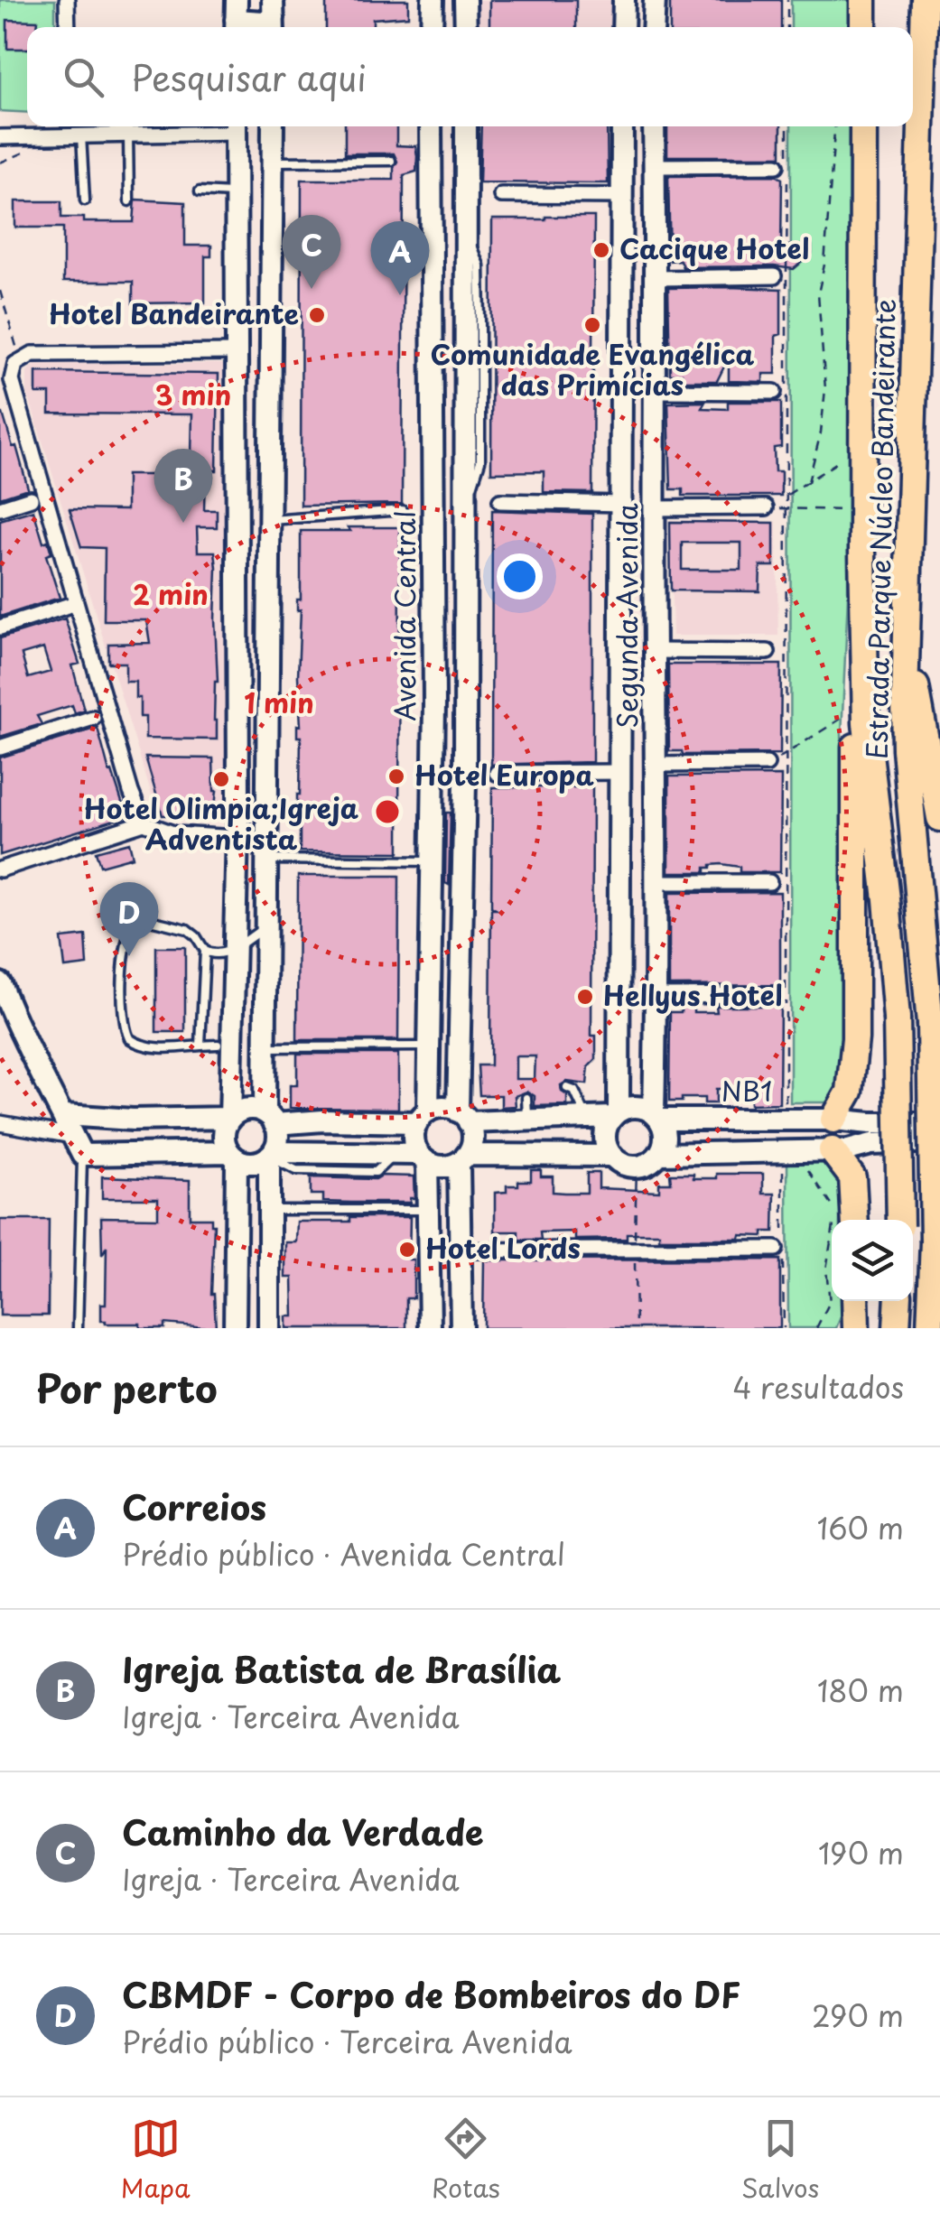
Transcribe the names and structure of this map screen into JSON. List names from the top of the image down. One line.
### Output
{"streets":{"highway":["Estrada Parque Núcleo Bandeirante"],"street":["Avenida Central","Segunda Avenida","NB1"]},"crossings":[["Segunda Avenida","NB1"]],"places":["Cacique Hotel","Hotel Bandeirante","Comunidade Evangélica das Primícias","Hotel Europa","Hotel Olimpia;Igreja Adventista","Hellyus Hotel","Hotel Lords"],"page":{"search":"Pesquisar aqui","pins":["C","A","B","D"],"heading":["Por perto","4 resultados"],"list":[{"mark":"A","name":"Correios","note":"Prédio público · Avenida Central","value":"160 m"},{"mark":"B","name":"Igreja Batista de Brasília","note":"Igreja · Terceira Avenida","value":"180 m"},{"mark":"C","name":"Caminho da Verdade","note":"Igreja · Terceira Avenida","value":"190 m"},{"mark":"D","name":"CBMDF - Corpo de Bombeiros do DF","note":"Prédio público · Terceira Avenida","value":"290 m"}],"nav":["Mapa","Rotas","Salvos"]},"rings":["3 min","2 min","1 min"]}
